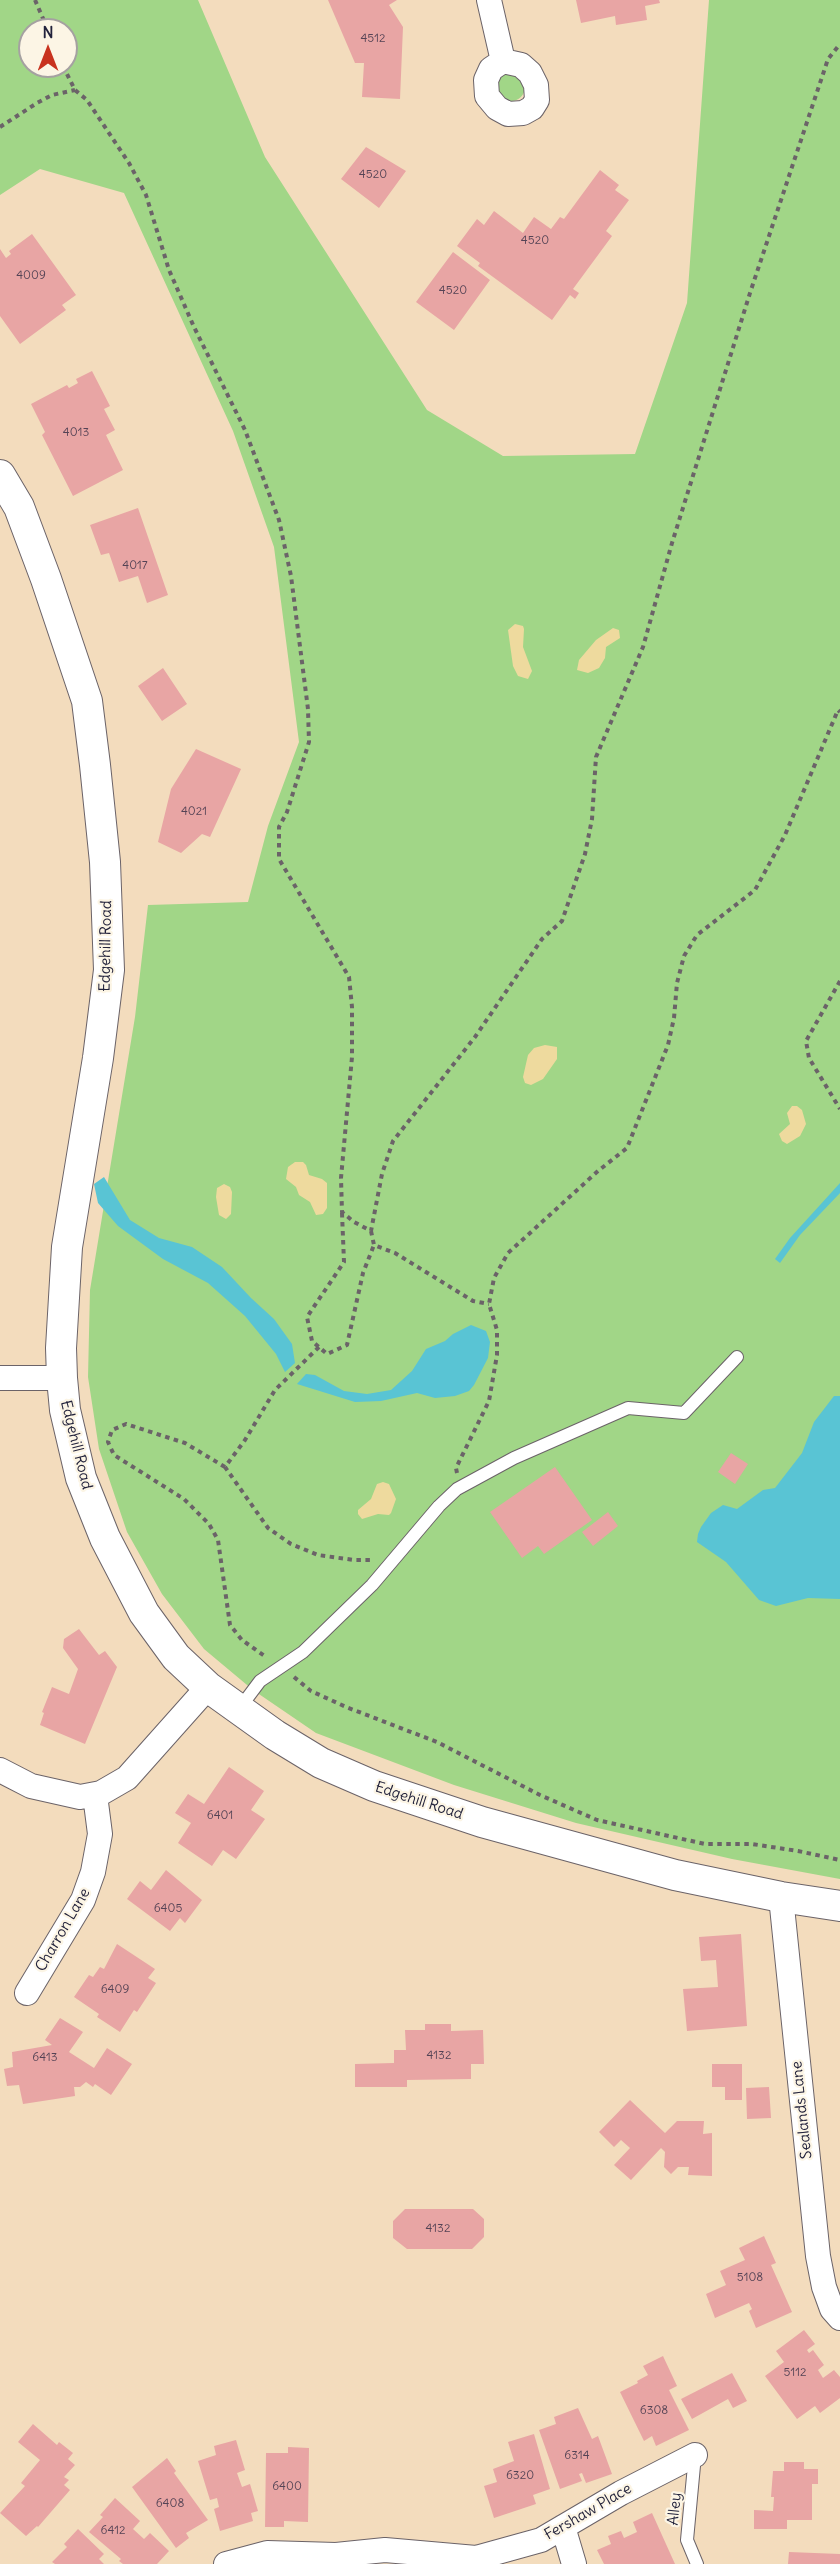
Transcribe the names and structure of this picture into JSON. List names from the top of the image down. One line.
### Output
{"streets":{"street":["Edgehill Road","Charron Lane","Sealands Lane","Fershaw Place"],"lane":["Alley"]},"crossings":[["Edgehill Road","Sealands Lane"],["Alley","Fershaw Place"]],"house_numbers":["4512","4520","4520","4009","4520","4013","4017","4021","6401","6405","6409","4132","6413","4132","5108","5112","6308","6314","6320","6400","6408","6412"],"north":"top"}
